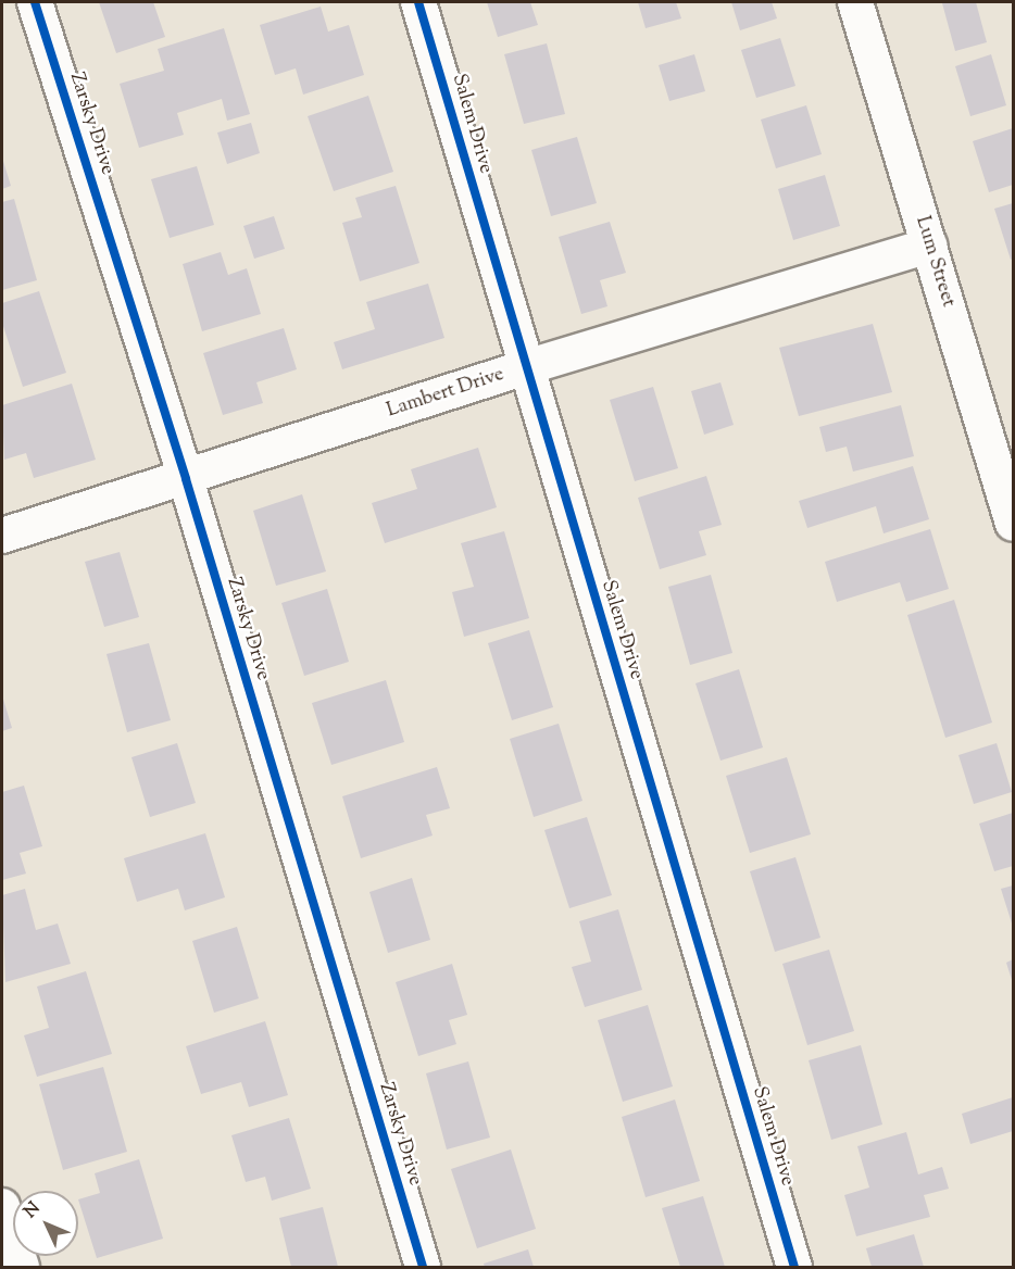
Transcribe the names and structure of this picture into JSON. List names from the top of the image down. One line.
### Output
{"streets":{"street":["Zarsky Drive","Salem Drive","Lum Street","Lambert Drive"]},"crossings":[["Zarsky Drive","Lambert Drive"],["Salem Drive","Lambert Drive"],["Lum Street","Lambert Drive"]],"north":"top left"}
